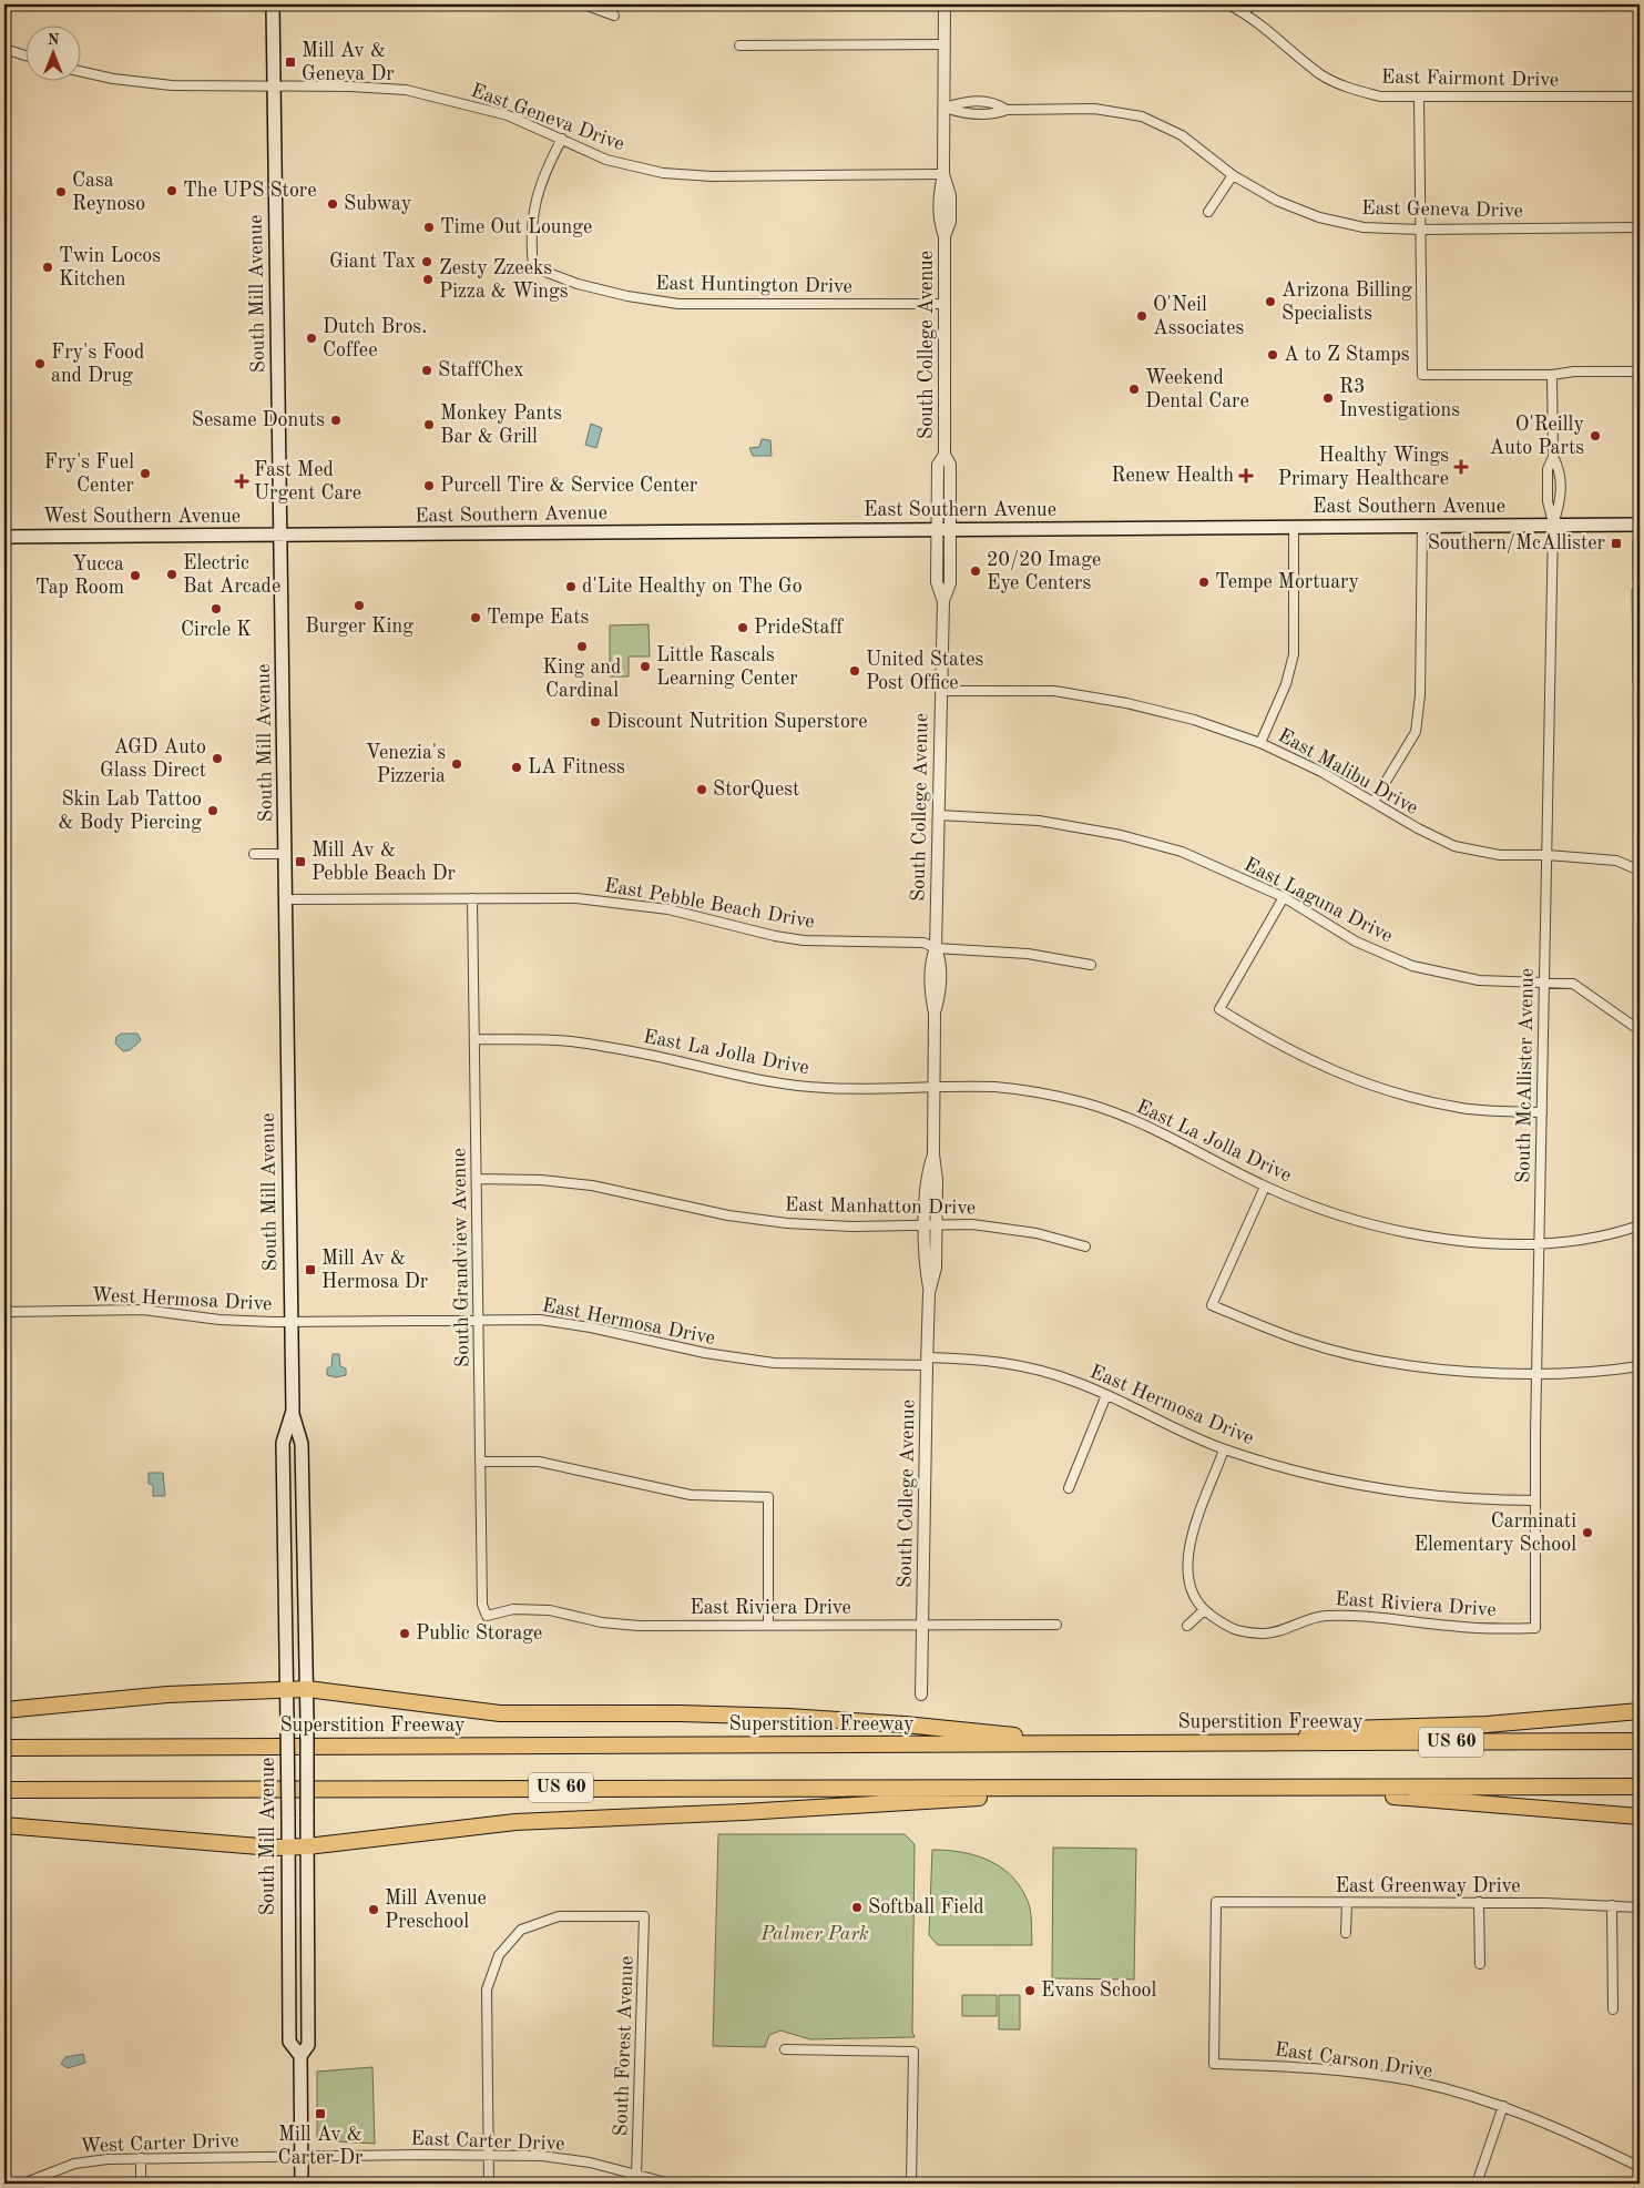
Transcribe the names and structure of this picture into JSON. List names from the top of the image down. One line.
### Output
{"streets":{"highway":["Superstition Freeway","US 60"],"main road":["South Mill Avenue","East Southern Avenue","West Southern Avenue"],"street":["East Fairmont Drive","East Geneva Drive","East Huntington Drive","South College Avenue","East Malibu Drive","East Laguna Drive","East Pebble Beach Drive","East La Jolla Drive","South McAllister Avenue","East Manhatton Drive","South Grandview Avenue","West Hermosa Drive","East Hermosa Drive","East Riviera Drive","East Greenway Drive","South Forest Avenue","East Carson Drive","East Carter Drive","West Carter Drive"]},"crossings":[["East Geneva Drive","East Huntington Drive"],["East Geneva Drive","South Mill Avenue"],["East Geneva Drive","South College Avenue"],["East Huntington Drive","South College Avenue"],["South Mill Avenue","East Southern Avenue"],["South Mill Avenue","West Southern Avenue"],["South Mill Avenue","East Pebble Beach Drive"],["South Mill Avenue","West Hermosa Drive"],["South Mill Avenue","East Hermosa Drive"],["South Mill Avenue","East Carter Drive"],["South Mill Avenue","West Carter Drive"],["South College Avenue","East Southern Avenue"],["South College Avenue","East Malibu Drive"],["South College Avenue","East Laguna Drive"],["South College Avenue","East Pebble Beach Drive"],["South College Avenue","East La Jolla Drive"],["South College Avenue","East Manhatton Drive"],["South College Avenue","East Hermosa Drive"],["South College Avenue","East Riviera Drive"],["East Southern Avenue","West Southern Avenue"],["East Southern Avenue","South McAllister Avenue"],["East Malibu Drive","South McAllister Avenue"],["East Laguna Drive","South McAllister Avenue"],["East Pebble Beach Drive","South Grandview Avenue"],["East La Jolla Drive","South McAllister Avenue"],["East La Jolla Drive","South Grandview Avenue"],["South McAllister Avenue","East Hermosa Drive"],["South McAllister Avenue","East Riviera Drive"],["East Manhatton Drive","South Grandview Avenue"],["South Grandview Avenue","East Hermosa Drive"],["South Grandview Avenue","East Riviera Drive"],["West Hermosa Drive","East Hermosa Drive"],["East Greenway Drive","East Carson Drive"],["South Forest Avenue","East Carter Drive"],["East Carter Drive","West Carter Drive"]],"parks":["Palmer Park"],"places":{"transit":["Mill Av & Geneva Dr","Southern/McAllister","Mill Av & Pebble Beach Dr","Mill Av & Hermosa Dr","Mill Av & Carter Dr"],"other":["The UPS Store","Casa Reynoso","Subway","Time Out Lounge","Giant Tax","Twin Locos Kitchen","Zesty Zzeeks Pizza & Wings","Arizona Billing Specialists","O'Neil Associates","Dutch Bros. Coffee","A to Z Stamps","Fry's Food and Drug","StaffChex","Weekend Dental Care","R3 Investigations","Sesame Donuts","Monkey Pants Bar & Grill","O'Reilly Auto Parts","Fry's Fuel Center","Purcell Tire & Service Center","20/20 Image Eye Centers","Electric Bat Arcade","Yucca Tap Room","Tempe Mortuary","d'Lite Healthy on The Go","Burger King","Circle K","Tempe Eats","PrideStaff","King and Cardinal","Little Rascals Learning Center","United States Post Office","Discount Nutrition Superstore","AGD Auto Glass Direct","Venezia's Pizzeria","LA Fitness","StorQuest","Skin Lab Tattoo & Body Piercing","Carminati Elementary School","Public Storage","Softball Field","Mill Avenue Preschool","Evans School"],"health":["Healthy Wings Primary Healthcare","Renew Health","Fast Med Urgent Care"]},"north":"top"}
